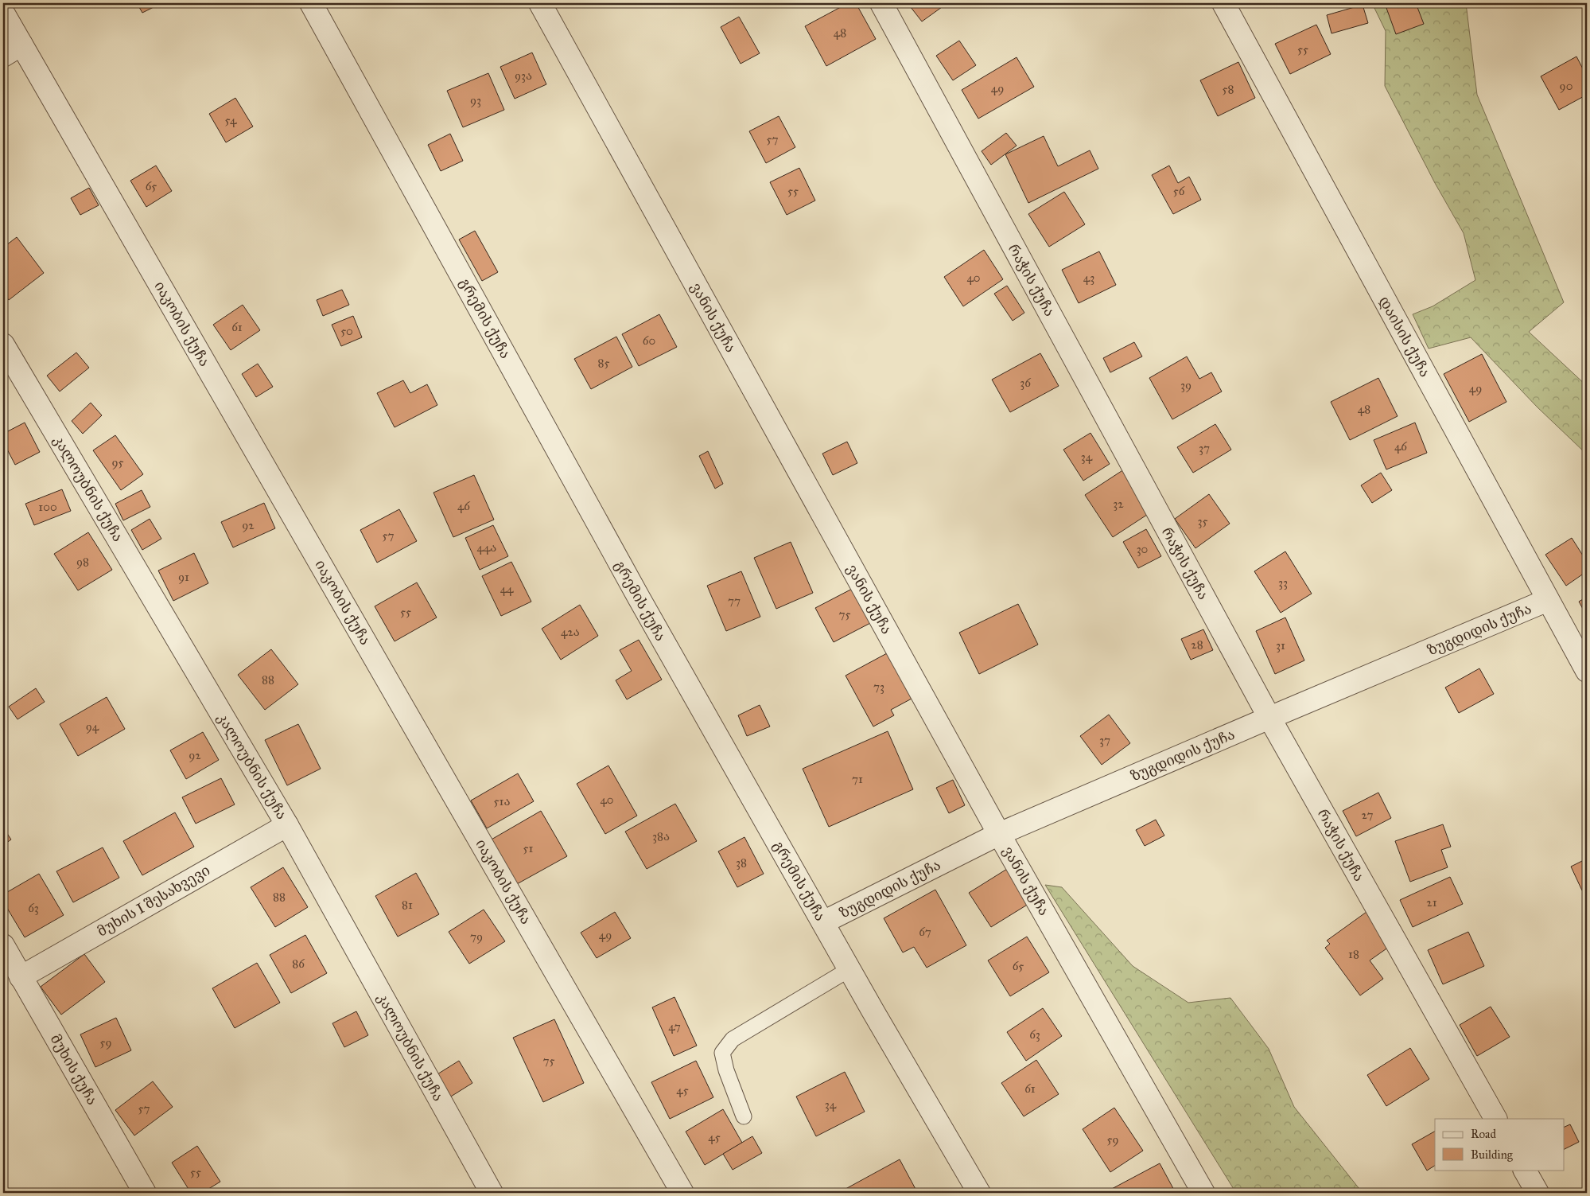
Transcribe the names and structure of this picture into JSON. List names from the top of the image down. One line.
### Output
{"streets":{"street":["რაჭის ქუჩა","ვანის ქუჩა","გრემის ქუჩა","იაკობის ქუჩა","დაისის ქუჩა","კალოუბნის ქუჩა","ზუგდიდის ქუჩა","მუხის I შესახვევი","მუხის ქუჩა"]},"crossings":[["რაჭის ქუჩა","ზუგდიდის ქუჩა"],["ვანის ქუჩა","ზუგდიდის ქუჩა"],["გრემის ქუჩა","ზუგდიდის ქუჩა"],["დაისის ქუჩა","ზუგდიდის ქუჩა"],["კალოუბნის ქუჩა","მუხის I შესახვევი"],["მუხის I შესახვევი","მუხის ქუჩა"]],"house_numbers":["48","55","93ა","90","49","58","93","54","57","65","55","56","40","43","61","50","60","85","36","39","49","48","46","37","34","95","32","46","100","35","92","57","44ა","30","98","91","33","44","77","55","75","42ა","28","31","88","73","94","37","92","71","40","51ა","27","38ა","51","38","88","21","81","63","67","49","79","18","86","65","47","63","59","75","61","45","34","57","45","59","55"],"legend":["Road","Building"]}
